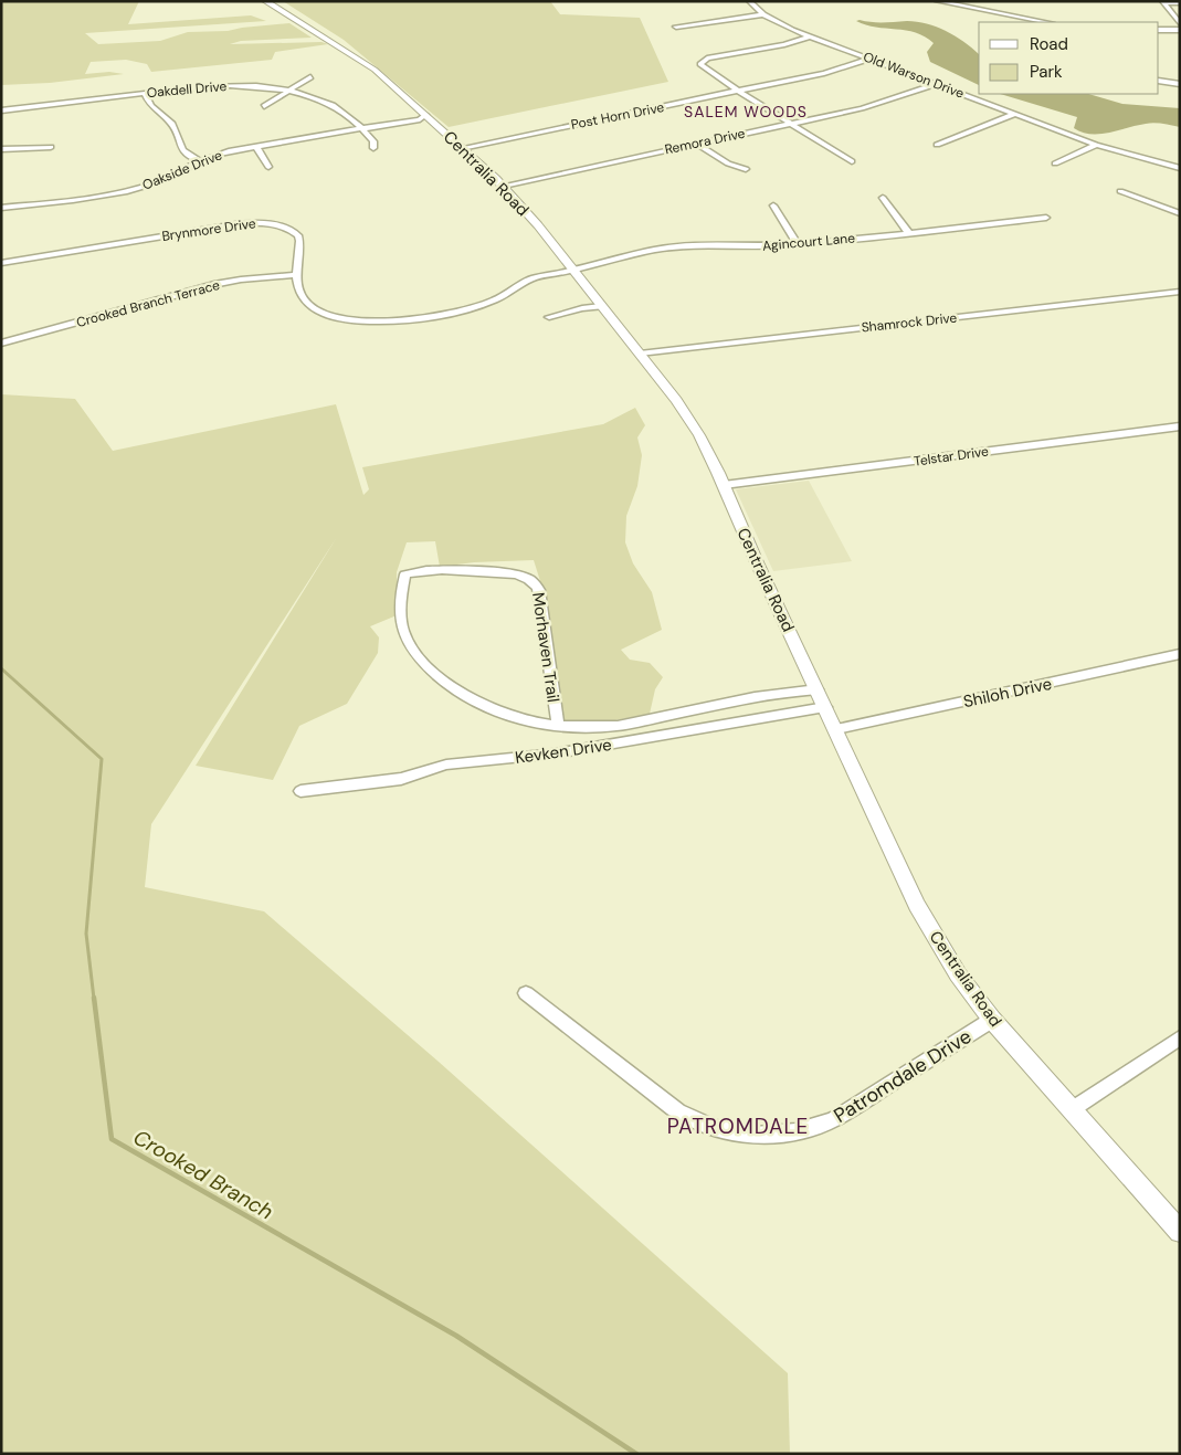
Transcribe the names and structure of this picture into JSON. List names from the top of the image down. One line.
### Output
{"streets":{"main road":["Centralia Road"],"street":["Old Warson Drive","Oakdell Drive","Post Horn Drive","Remora Drive","Oakside Drive","Brynmore Drive","Agincourt Lane","Crooked Branch Terrace","Shamrock Drive","Telstar Drive","Morhaven Trail","Shiloh Drive","Kevken Drive","Patromdale Drive"]},"crossings":[["Old Warson Drive","Post Horn Drive"],["Old Warson Drive","Remora Drive"],["Oakdell Drive","Oakside Drive"],["Post Horn Drive","Centralia Road"],["Remora Drive","Centralia Road"],["Oakside Drive","Centralia Road"],["Centralia Road","Brynmore Drive"],["Centralia Road","Agincourt Lane"],["Centralia Road","Shamrock Drive"],["Centralia Road","Telstar Drive"],["Centralia Road","Morhaven Trail"],["Centralia Road","Shiloh Drive"],["Centralia Road","Kevken Drive"],["Centralia Road","Patromdale Drive"],["Brynmore Drive","Agincourt Lane"],["Brynmore Drive","Crooked Branch Terrace"]],"districts":["SALEM WOODS","PATROMDALE"],"water":["Crooked Branch"],"legend":["Road","Park"]}
